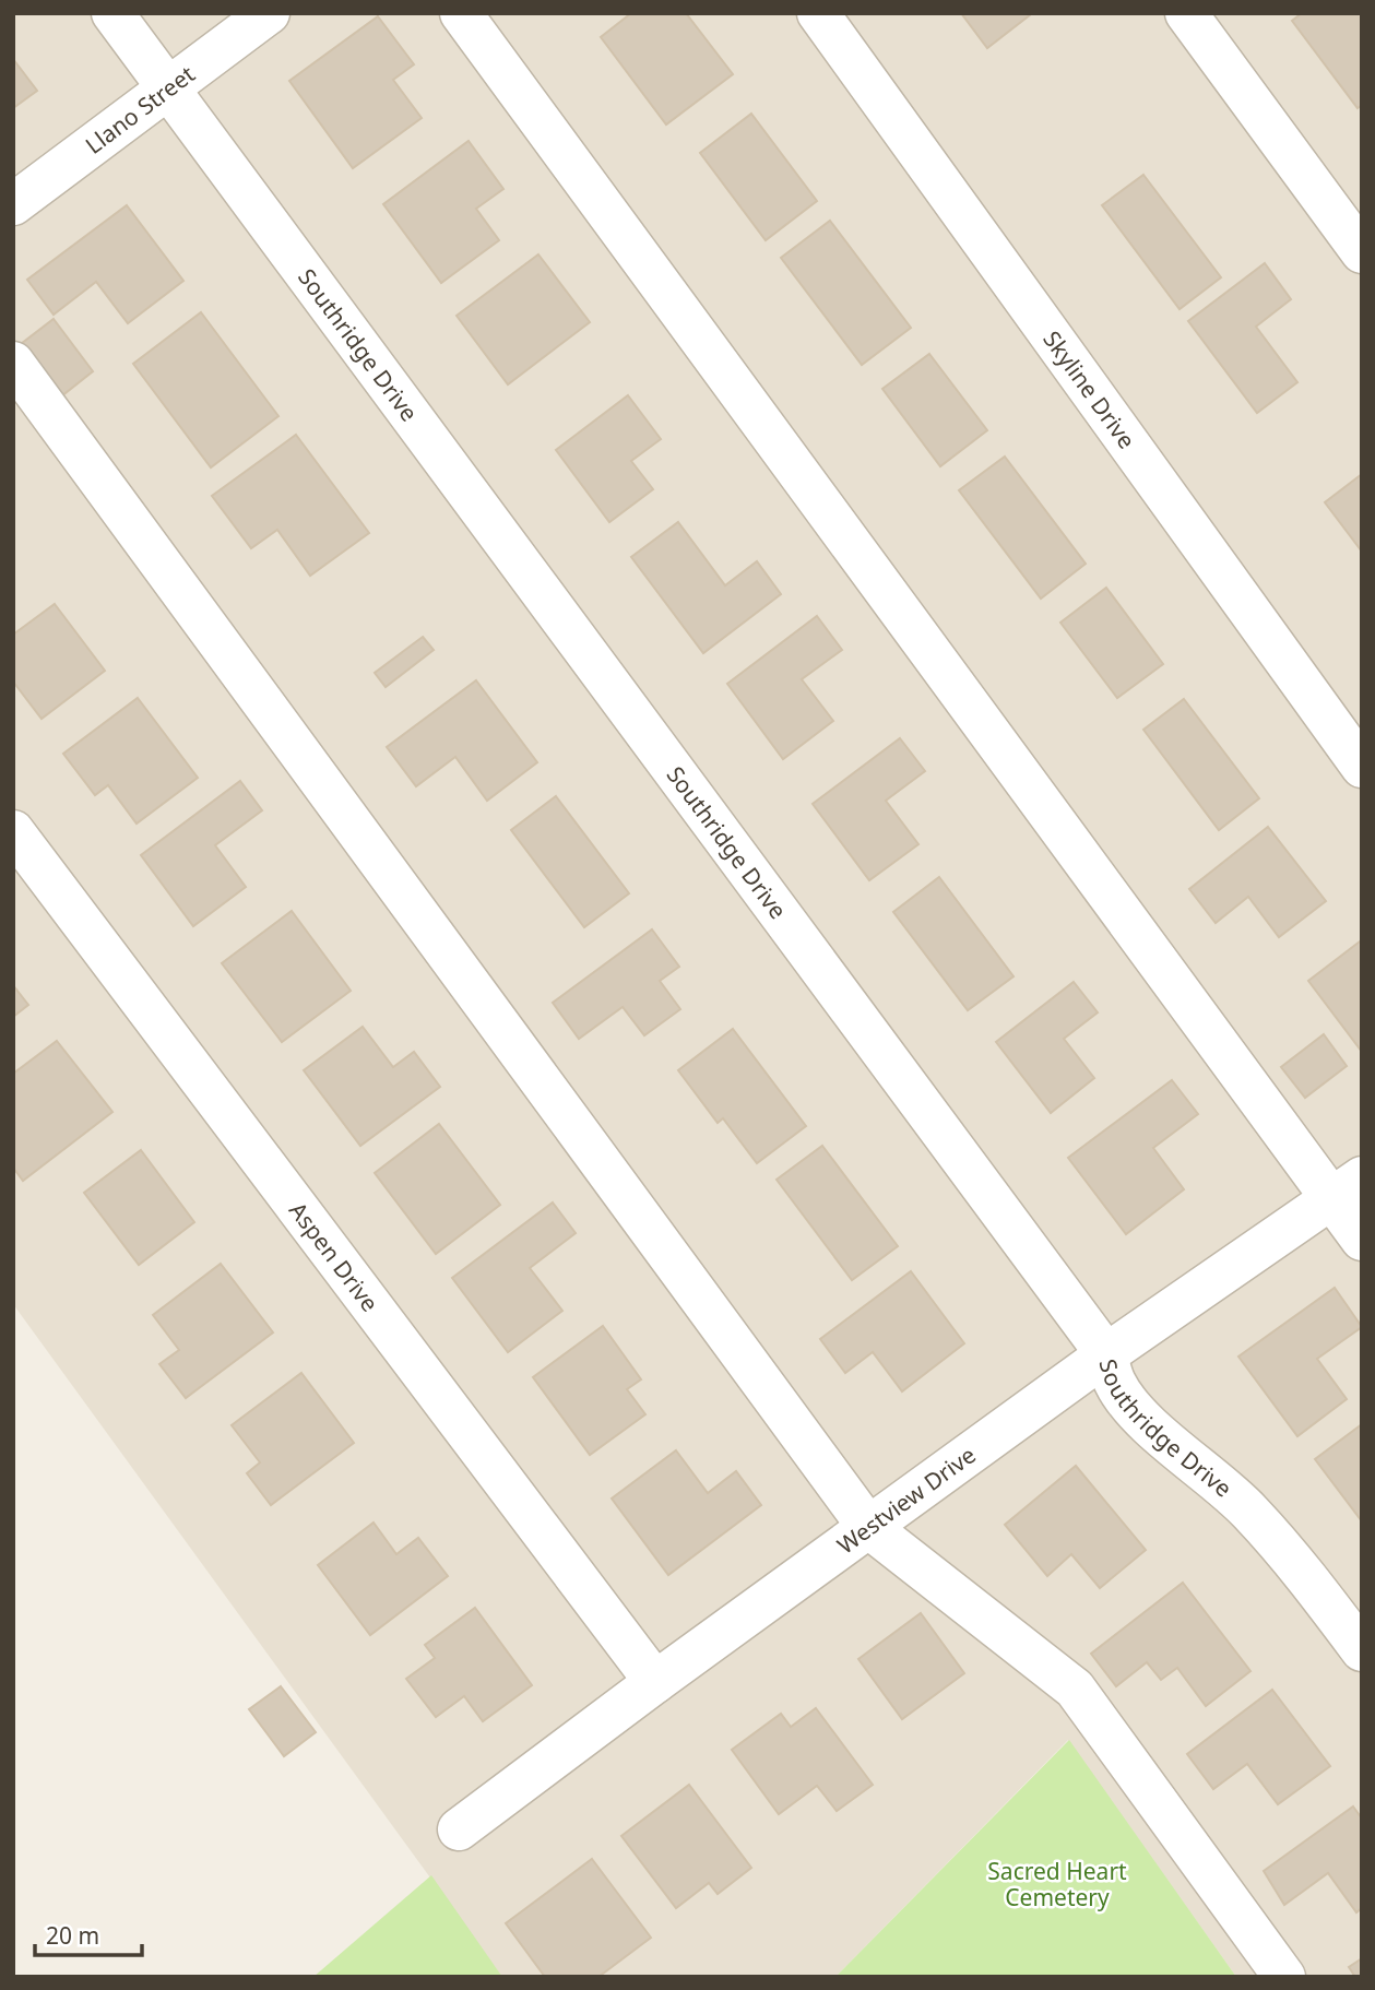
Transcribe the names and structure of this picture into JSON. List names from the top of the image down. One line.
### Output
{"streets":{"street":["Llano Street","Southridge Drive","Skyline Drive","Aspen Drive","Westview Drive"]},"crossings":[["Llano Street","Southridge Drive"],["Southridge Drive","Westview Drive"],["Aspen Drive","Westview Drive"]],"parks":["Sacred Heart Cemetery"],"scale_bar":"20 m"}
